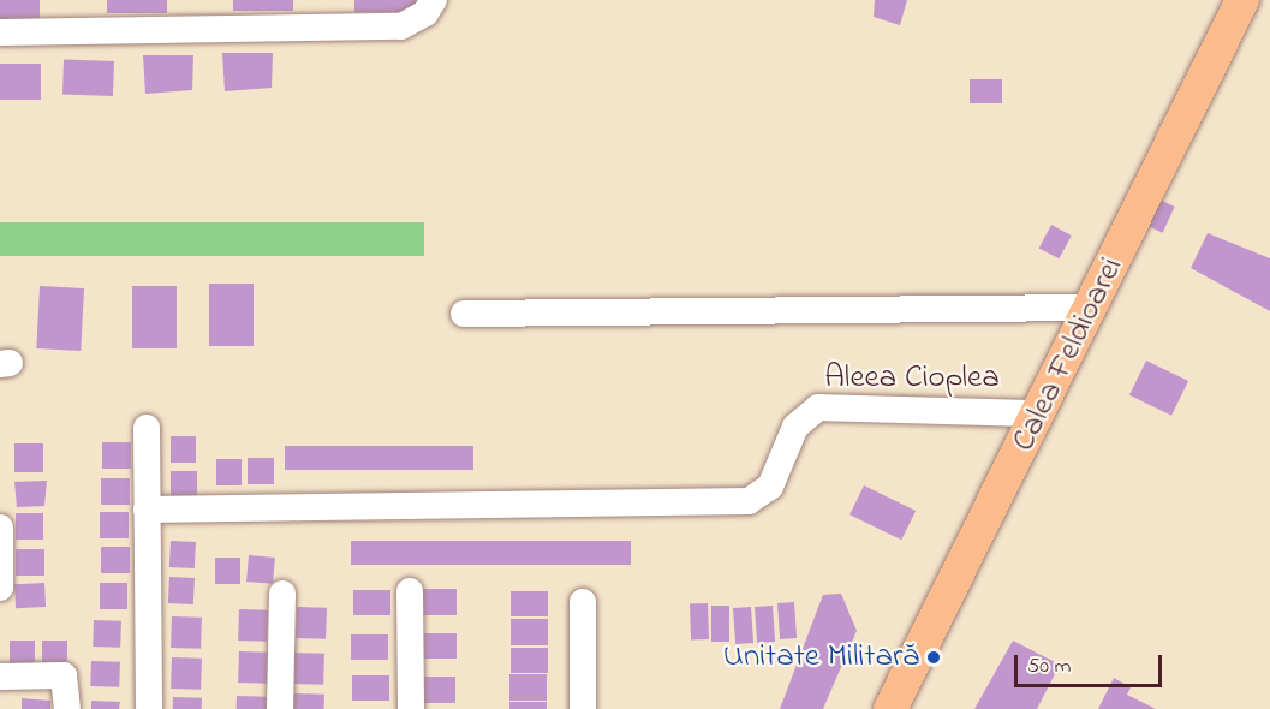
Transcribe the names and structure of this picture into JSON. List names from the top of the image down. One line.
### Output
{"streets":{"main road":["Calea Feldioarei"],"street":["Aleea Cioplea"]},"crossings":[["Calea Feldioarei","Aleea Cioplea"]],"places":["Unitate Militară"],"scale_bar":"50 m"}
